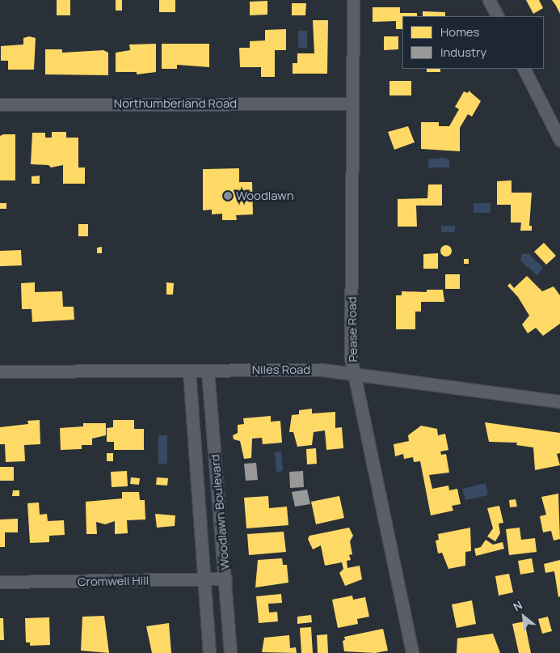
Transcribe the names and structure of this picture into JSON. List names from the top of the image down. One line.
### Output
{"streets":{"street":["Northumberland Road","Pease Road","Niles Road","Woodlawn Boulevard","Cromwell Hill"]},"crossings":[["Northumberland Road","Pease Road"],["Pease Road","Niles Road"],["Niles Road","Woodlawn Boulevard"],["Woodlawn Boulevard","Cromwell Hill"]],"places":["Woodlawn"],"legend":["Homes","Industry"],"north":"top left"}
